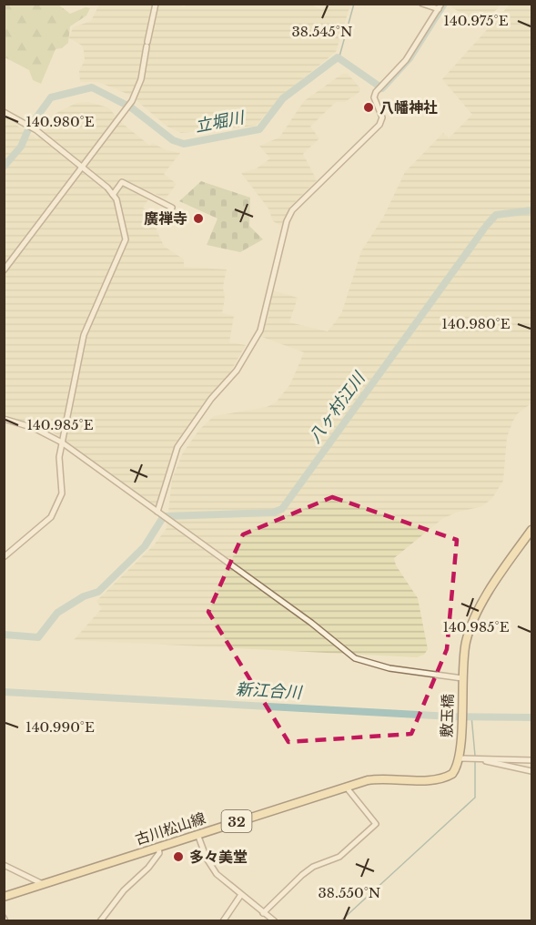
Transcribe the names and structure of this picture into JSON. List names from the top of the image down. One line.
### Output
{"streets":{"main road":["敷玉橋","32","古川松山線"]},"crossings":[["敷玉橋","古川松山線"]],"water":["立堀川","八ヶ村江川","新江合川"],"places":["八幡神社","廣禅寺","多々美堂"],"coordinates":["140.975°E","38.545°N","140.980°E","140.985°E","140.990°E","38.550°N"]}
